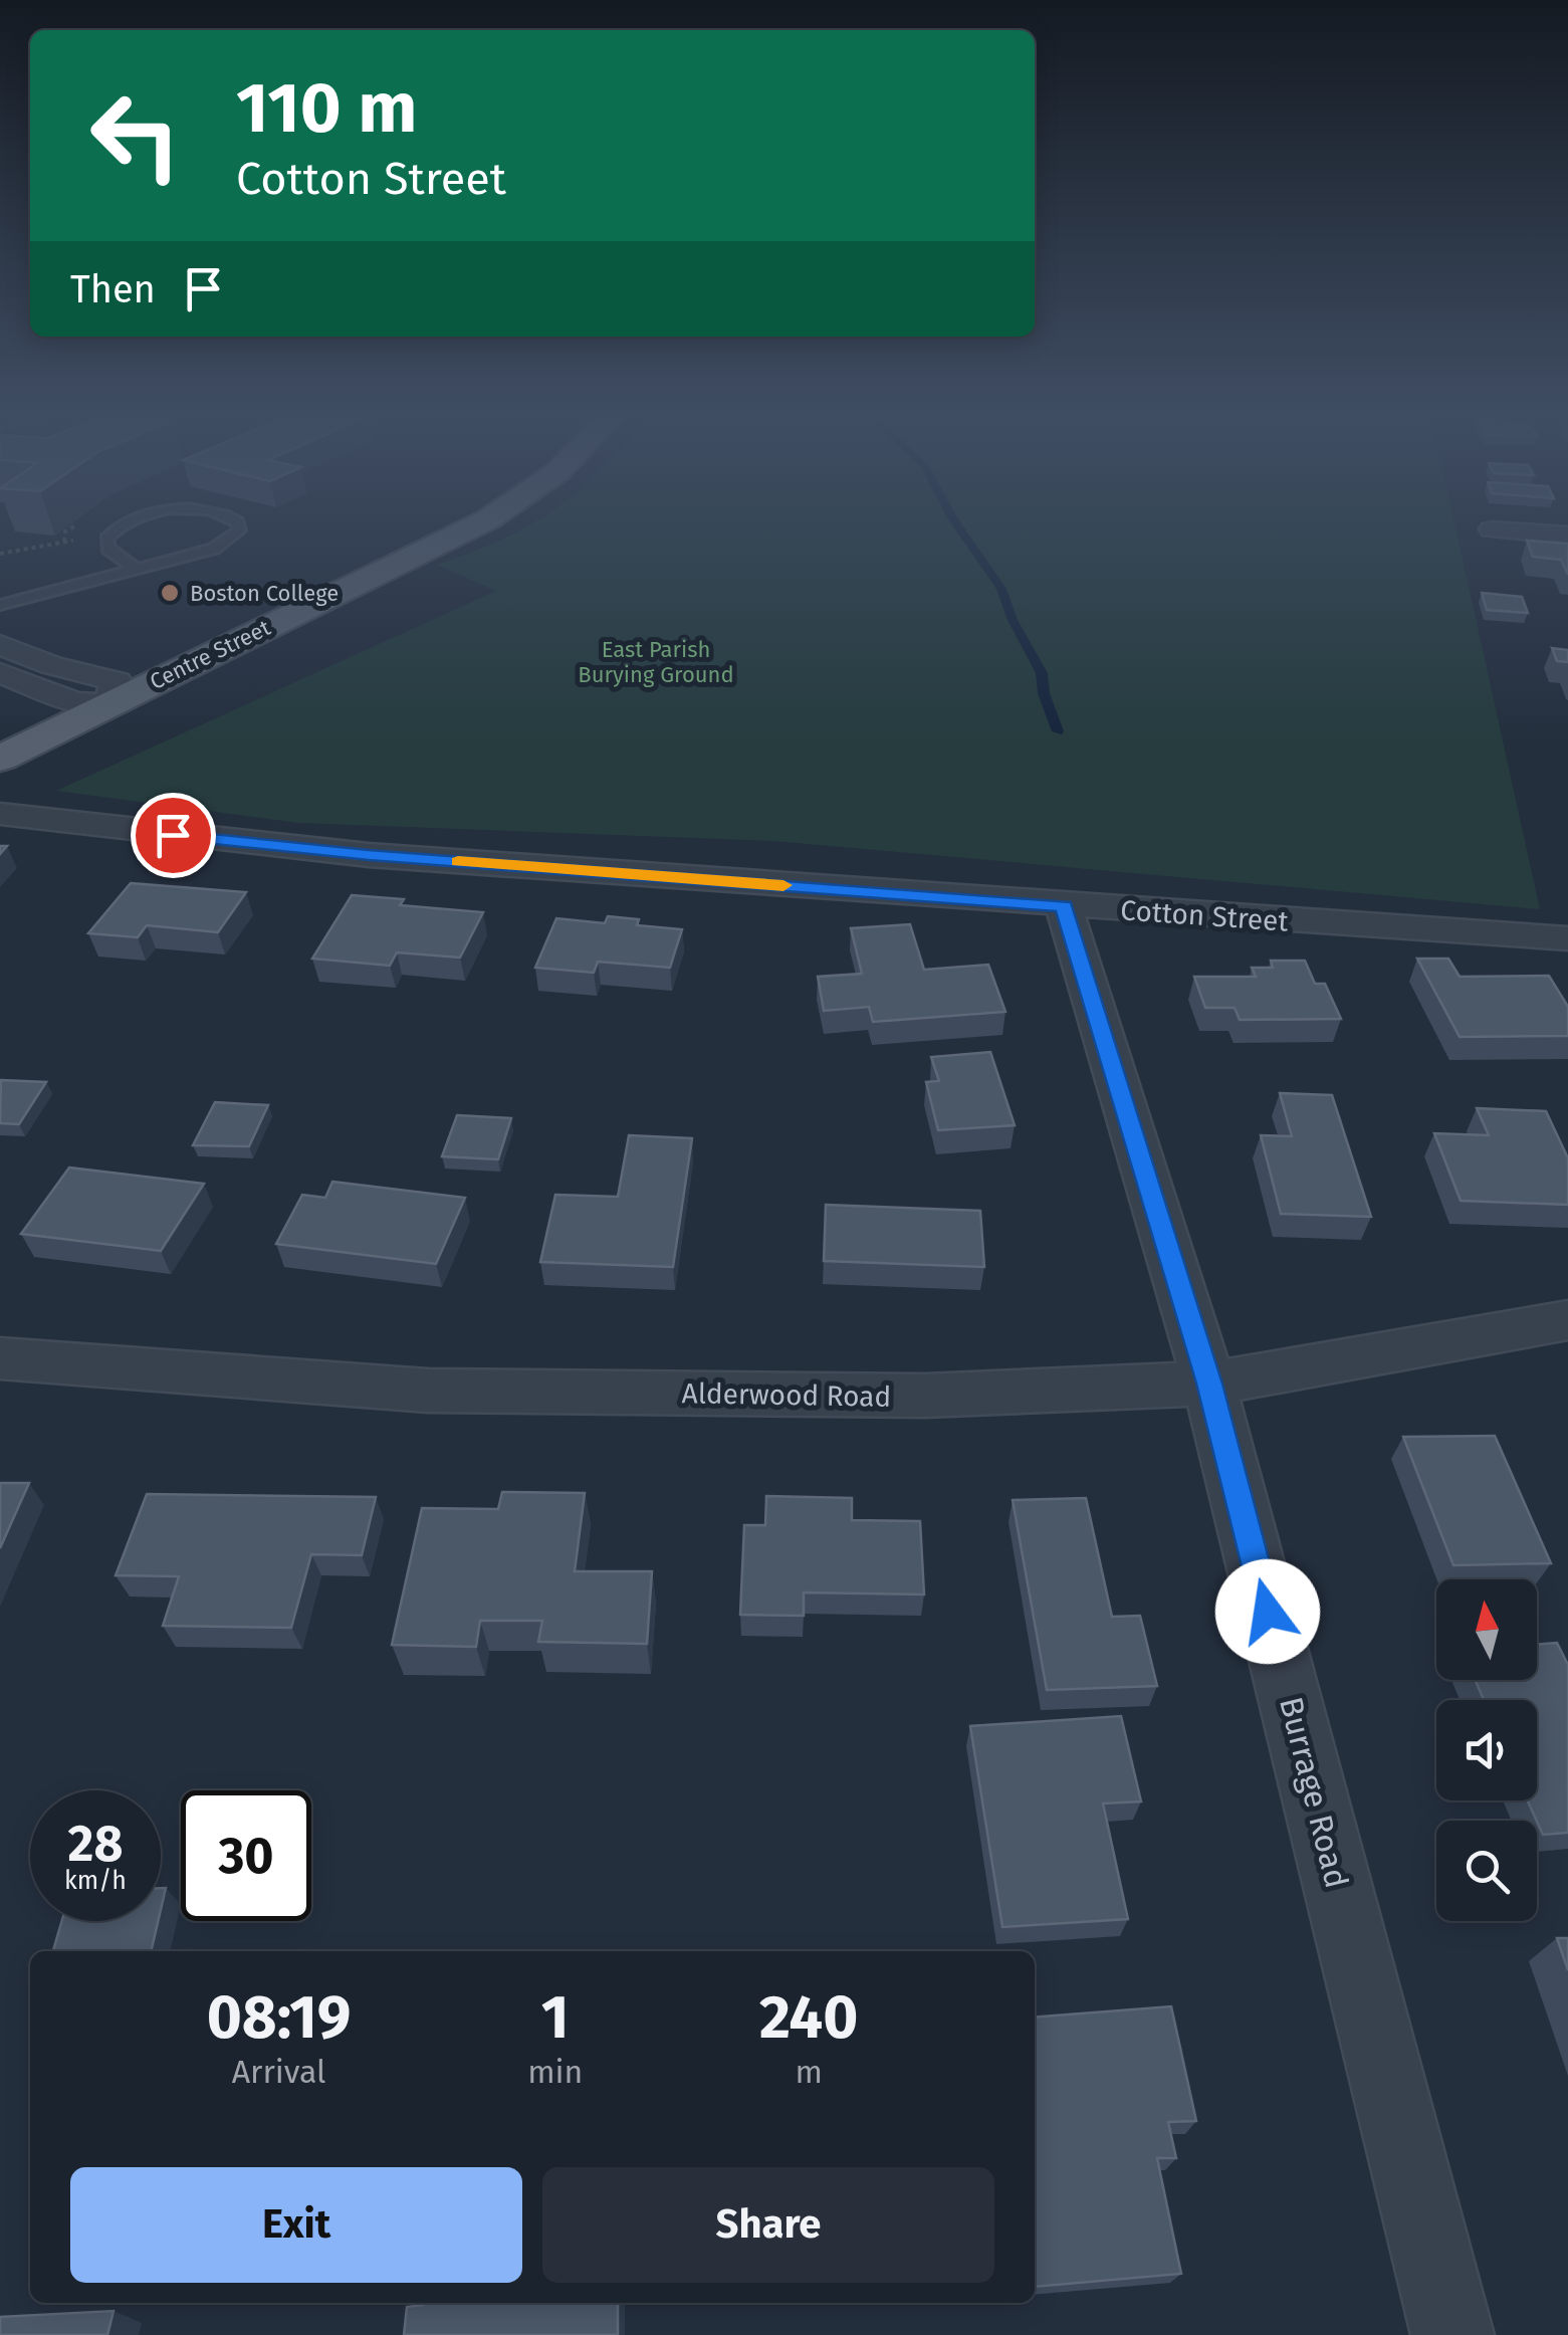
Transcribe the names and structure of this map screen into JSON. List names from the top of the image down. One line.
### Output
{"streets":{"main road":["Centre Street"],"street":["Cotton Street","Alderwood Road","Burrage Road"]},"crossings":[["Cotton Street","Burrage Road"],["Alderwood Road","Burrage Road"]],"parks":["East Parish Burying Ground"],"places":["Boston College"],"north":"top","page":{"turn":["110 m","Cotton Street"],"then":"Then","speed":"28 km/h","limit":"30","eta":["08:19","Arrival","1","min","240","m"],"buttons":["Exit","Share"]}}
